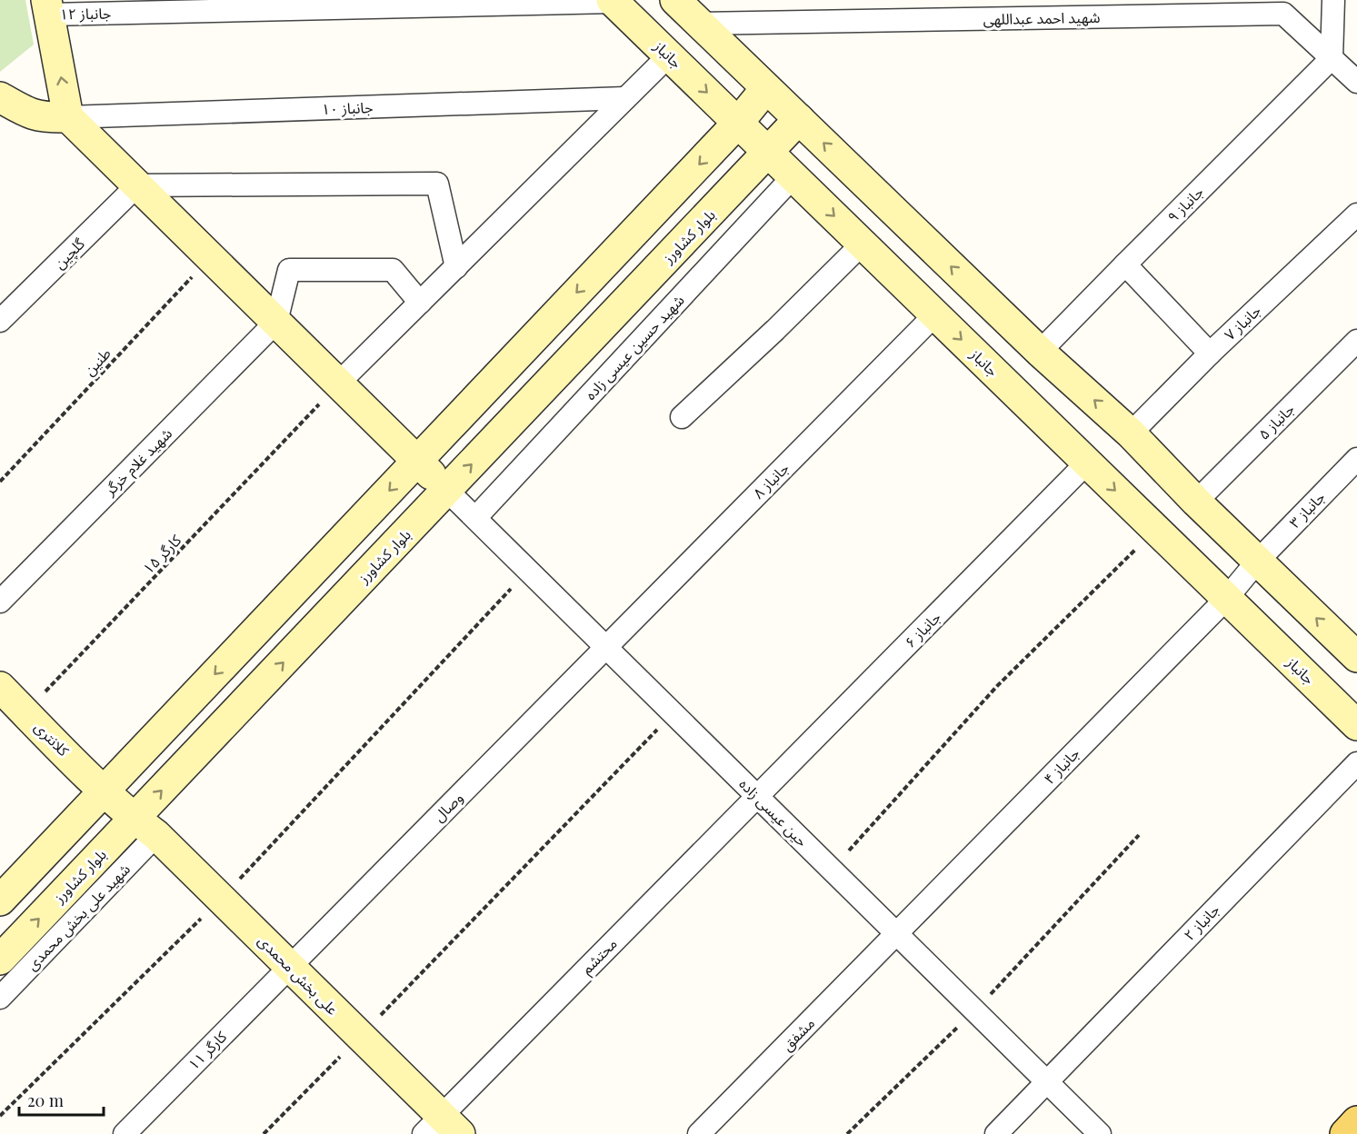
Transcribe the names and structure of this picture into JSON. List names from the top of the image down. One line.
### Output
{"streets":{"street":["جانباز ۱۲","شهید احمد عبداللهی","جانباز","جانباز ۱۰","جانباز ۹","بلوار کشاورز","گلچین","جانباز ۷","شهید حسین عیسی زاده","جانباز ۵","شهید غلام خرگر","جانباز ۸","جانباز ۳","جانباز ۶","کلانتری","جانباز ۴","وصال","حین عیسی زاده","شهید علی بخش محمدی","جانباز ۲","محتشم","علی بخش محمدی","مشفق","کارگر ۱۱"],"path":["طنین","کارگر ۱۵"]},"crossings":[["جانباز ۱۲","جانباز"],["شهید احمد عبداللهی","جانباز ۹"],["جانباز","بلوار کشاورز"],["جانباز","شهید حسین عیسی زاده"],["جانباز","جانباز ۸"],["جانباز","جانباز ۳"],["جانباز","جانباز ۶"],["جانباز","جانباز ۴"],["بلوار کشاورز","کلانتری"],["بلوار کشاورز","حین عیسی زاده"],["بلوار کشاورز","شهید علی بخش محمدی"],["بلوار کشاورز","علی بخش محمدی"],["شهید حسین عیسی زاده","حین عیسی زاده"],["جانباز ۸","وصال"],["جانباز ۸","حین عیسی زاده"],["جانباز ۳","جانباز ۴"],["کارگر ۱۵","کلانتری"],["جانباز ۶","حین عیسی زاده"],["جانباز ۶","محتشم"],["کلانتری","شهید علی بخش محمدی"],["کلانتری","علی بخش محمدی"],["جانباز ۴","حین عیسی زاده"],["جانباز ۴","مشفق"],["وصال","حین عیسی زاده"],["وصال","علی بخش محمدی"],["وصال","کارگر ۱۱"],["حین عیسی زاده","جانباز ۲"],["حین عیسی زاده","محتشم"],["حین عیسی زاده","مشفق"],["شهید علی بخش محمدی","علی بخش محمدی"],["محتشم","علی بخش محمدی"],["علی بخش محمدی","کارگر ۱۱"]],"scale_bar":"20 m"}
